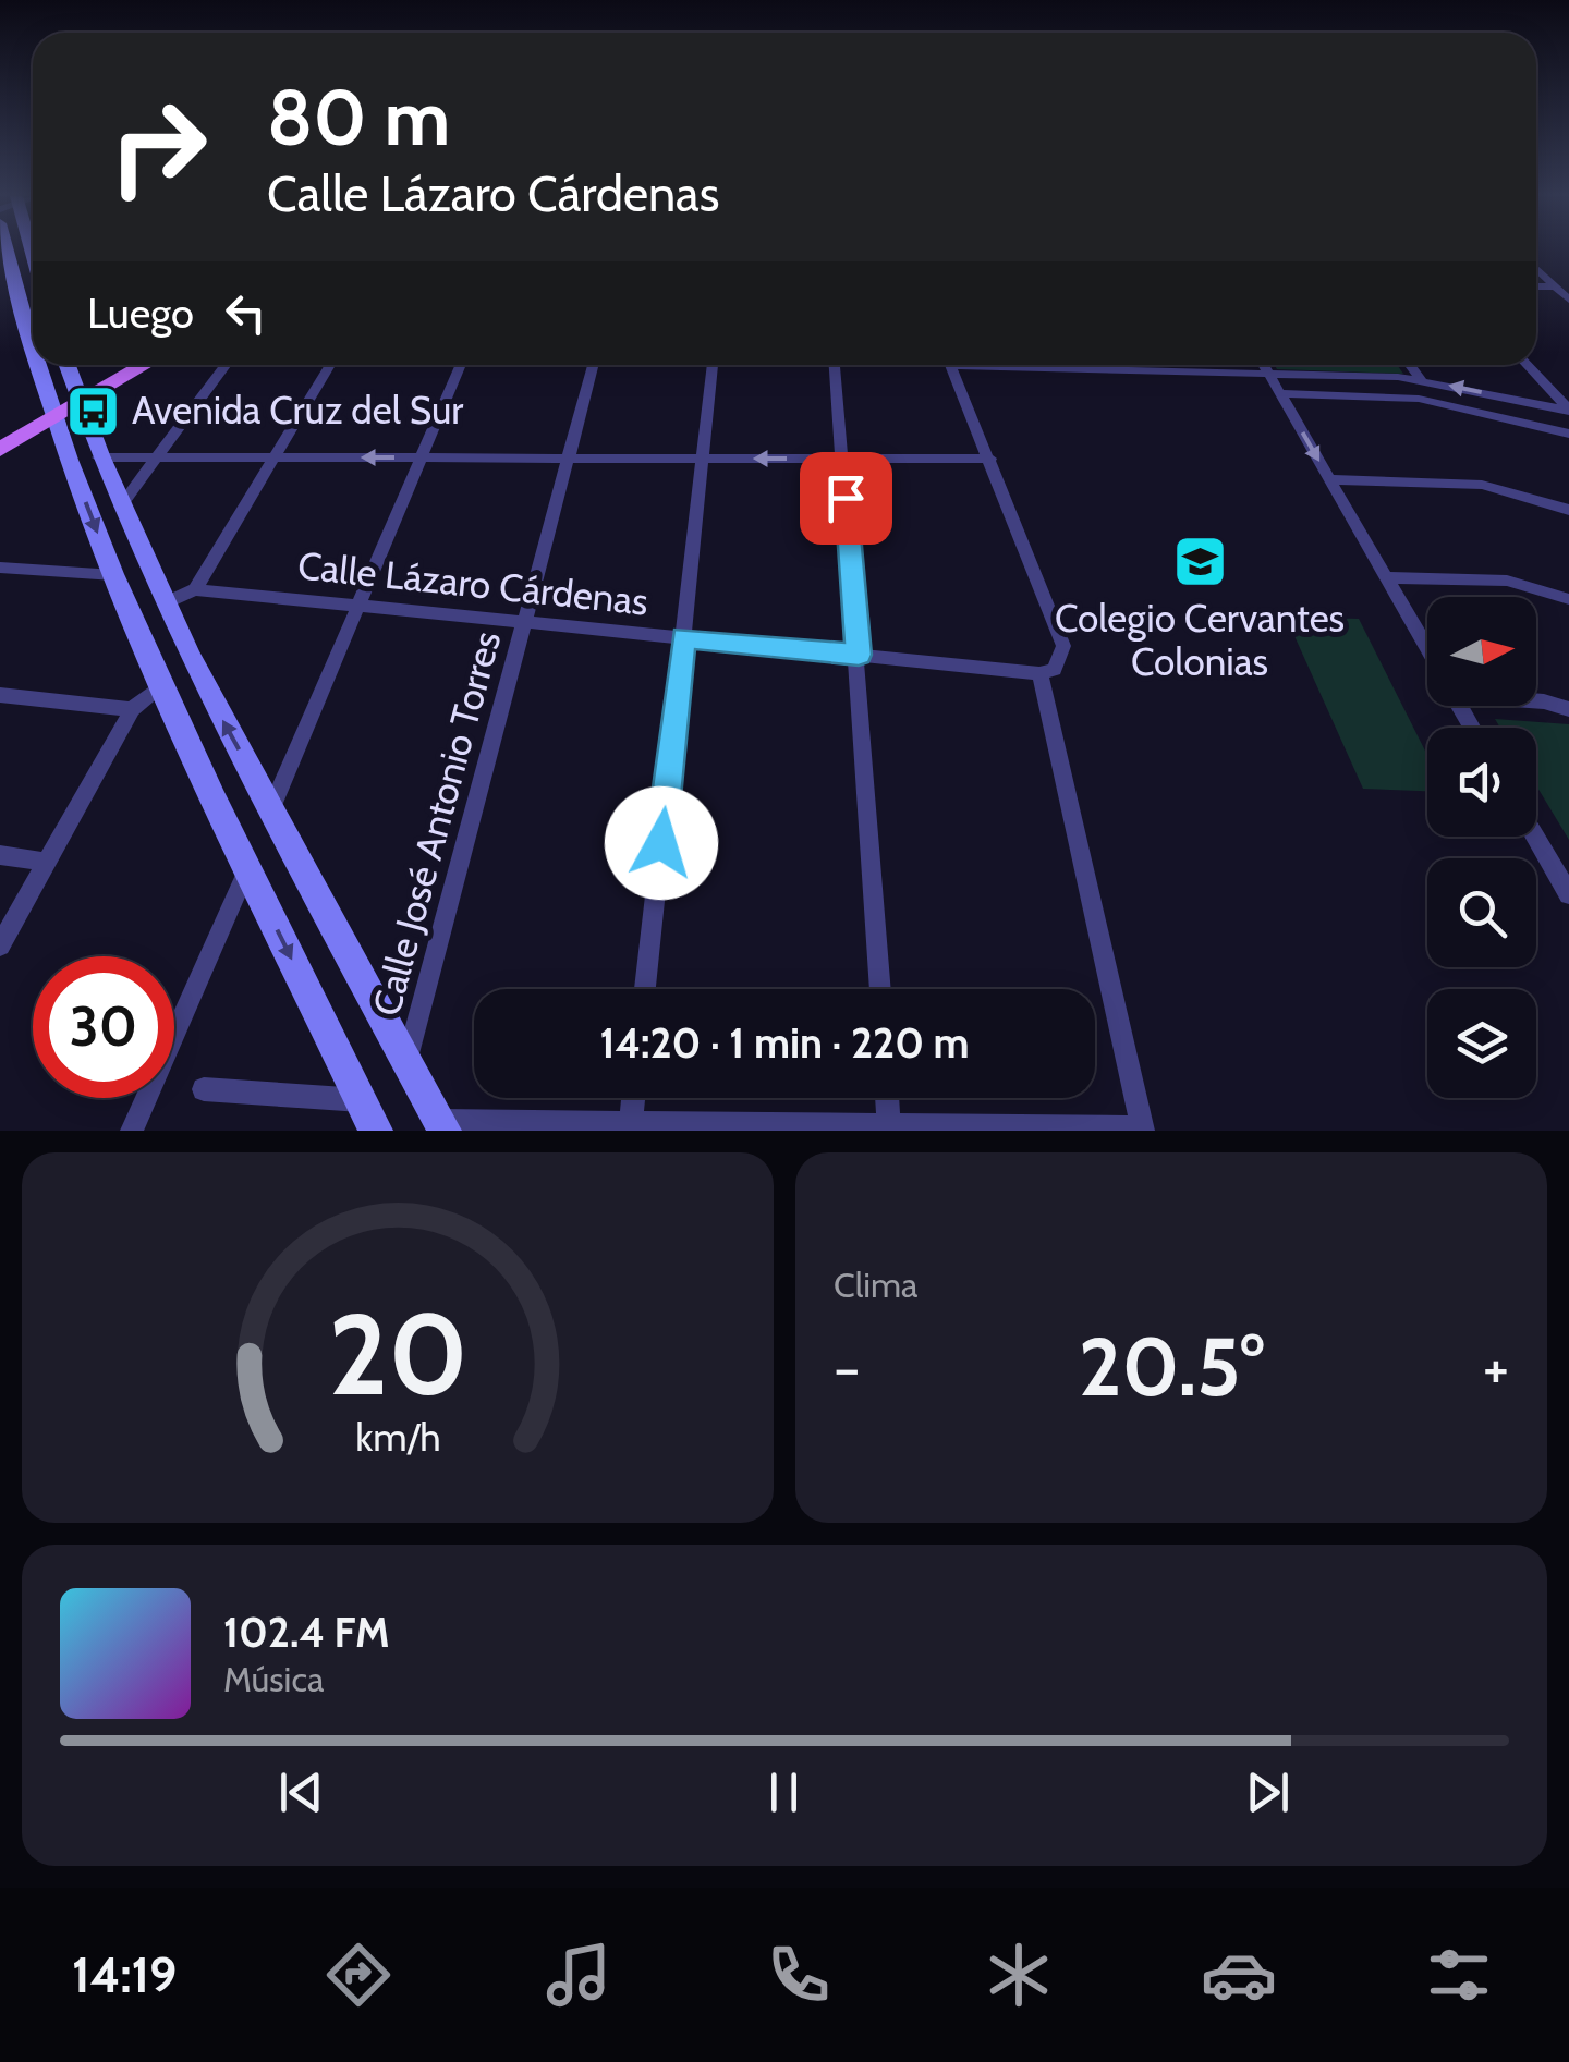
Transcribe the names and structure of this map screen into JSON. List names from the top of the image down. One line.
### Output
{"streets":{"street":["Calle Lázaro Cárdenas","Calle José Antonio Torres"]},"crossings":[["Calle Lázaro Cárdenas","Calle José Antonio Torres"]],"places":{"bus stop":["Avenida Cruz del Sur"],"school or university":["Colegio Cervantes Colonias"]},"north":"right","page":{"turn":["80 m","Calle Lázaro Cárdenas"],"then":"Luego","limit":"30","trip":"14:20 · 1 min · 220 m","tile":"Clima","heat":["−","20.5°","+"],"song":["102.4 FM","Música"],"tabs":"14:19","gauge":["20","km/h"]}}
